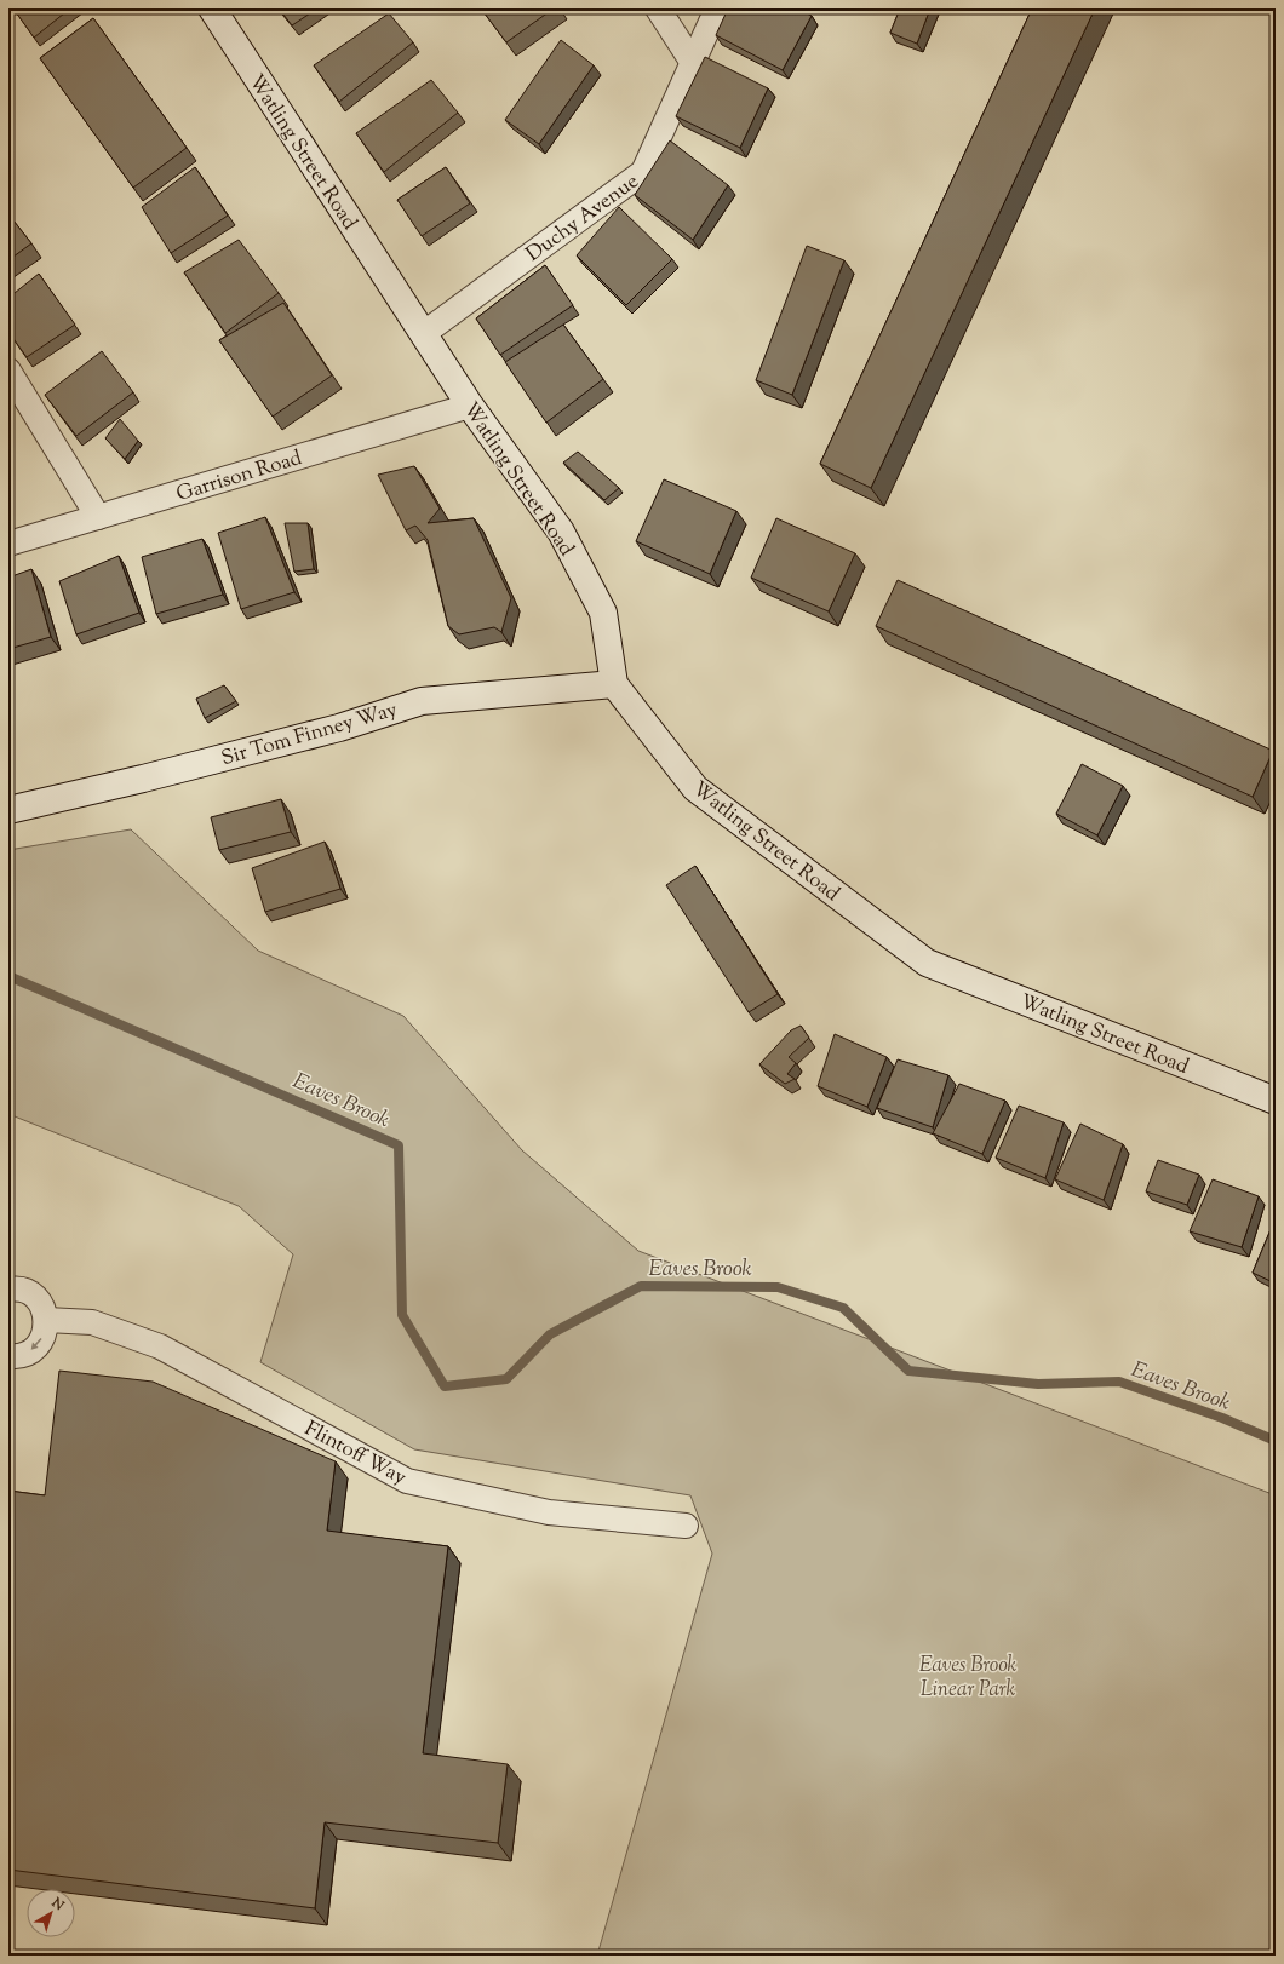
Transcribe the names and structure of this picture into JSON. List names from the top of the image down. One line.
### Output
{"streets":{"main road":["Watling Street Road","Sir Tom Finney Way"],"street":["Duchy Avenue","Garrison Road","Flintoff Way"]},"crossings":[["Watling Street Road","Duchy Avenue"],["Watling Street Road","Garrison Road"],["Watling Street Road","Sir Tom Finney Way"]],"water":["Eaves Brook"],"parks":["Eaves Brook Linear Park"],"north":"top right"}
